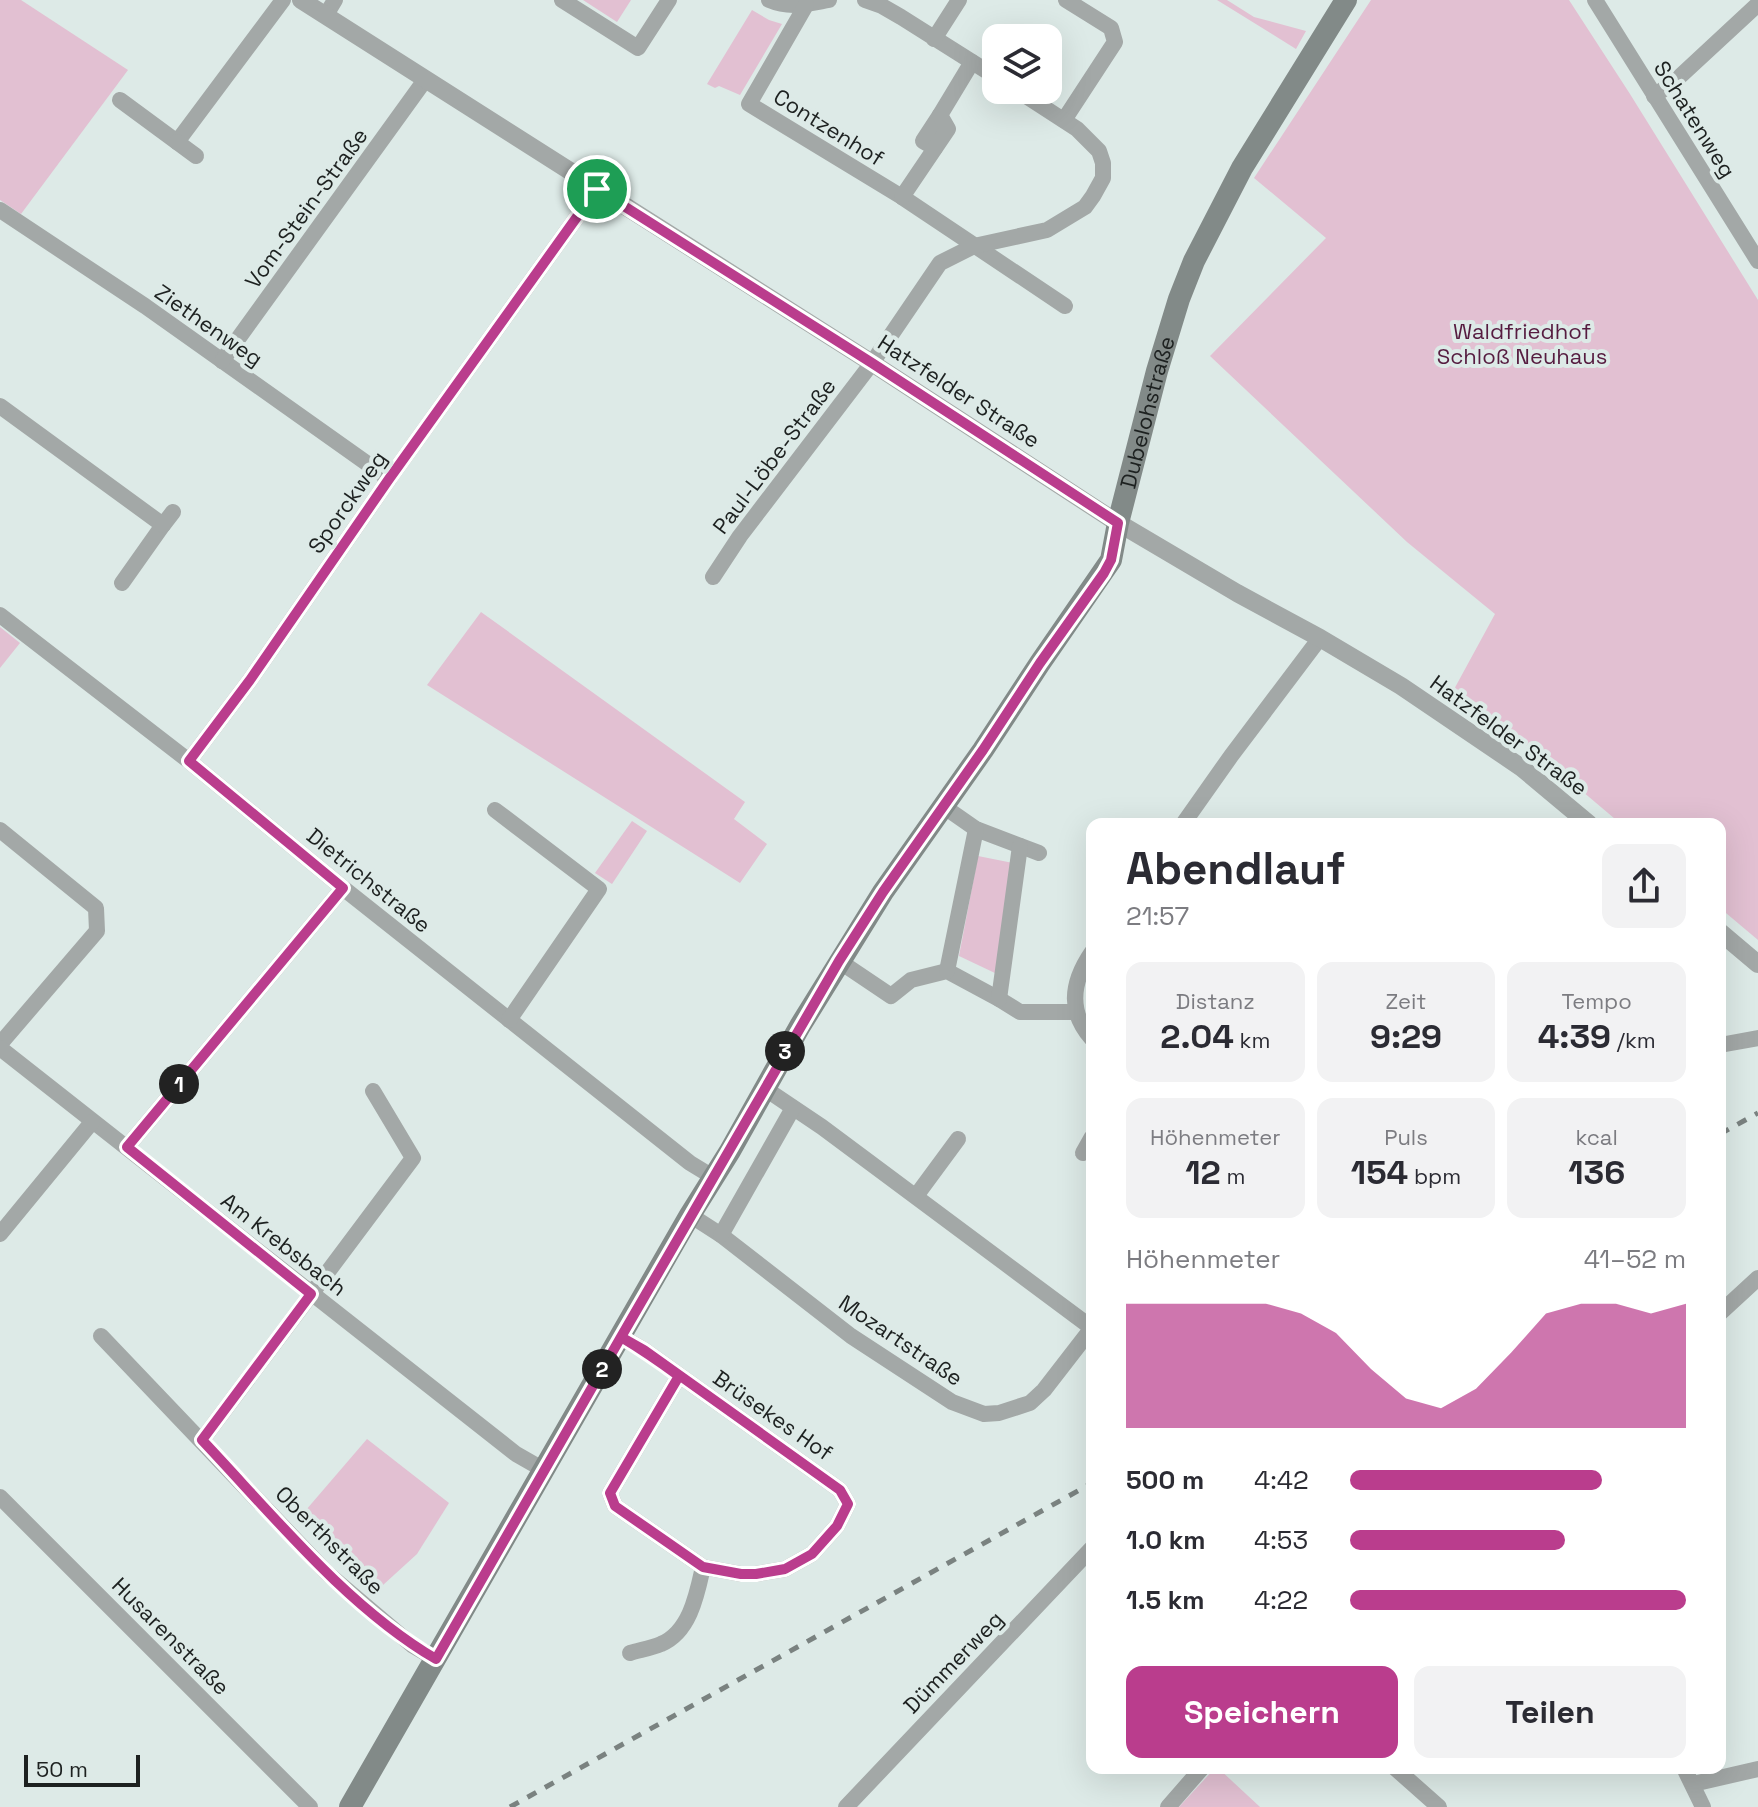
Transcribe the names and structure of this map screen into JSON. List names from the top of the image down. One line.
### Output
{"streets":{"main road":["Dubelohstraße"],"street":["Schatenweg","Contzenhof","Vom-Stein-Straße","Ziethenweg","Hatzfelder Straße","Paul-Löbe-Straße","Sporckweg","Dietrichstraße","Am Krebsbach","Mozartstraße","Brüsekes Hof","Oberthstraße","Husarenstraße","Dümmerweg"]},"crossings":[["Contzenhof","Paul-Löbe-Straße"],["Vom-Stein-Straße","Ziethenweg"],["Vom-Stein-Straße","Hatzfelder Straße"],["Ziethenweg","Sporckweg"],["Hatzfelder Straße","Dubelohstraße"],["Hatzfelder Straße","Paul-Löbe-Straße"],["Hatzfelder Straße","Sporckweg"],["Dubelohstraße","Dietrichstraße"],["Dubelohstraße","Am Krebsbach"],["Dubelohstraße","Mozartstraße"],["Dubelohstraße","Brüsekes Hof"],["Dubelohstraße","Oberthstraße"],["Sporckweg","Dietrichstraße"]],"parks":["Waldfriedhof Schloß Neuhaus"],"scale_bar":"50 m","page":{"heading":["Abendlauf","21:57"],"stats":[["Distanz","2.04 km"],["Zeit","9:29"],["Tempo","4:39 /km"],["Höhenmeter","12 m"],["Puls","154 bpm"],["kcal","136"]],"pins":["3","1","2"],"chart":["Höhenmeter","41–52 m"],"list":[{"name":"500 m","note":"4:42"},{"name":"1.0 km","note":"4:53"},{"name":"1.5 km","note":"4:22"}],"buttons":["Speichern","Teilen"],"scale":"50 m"}}
